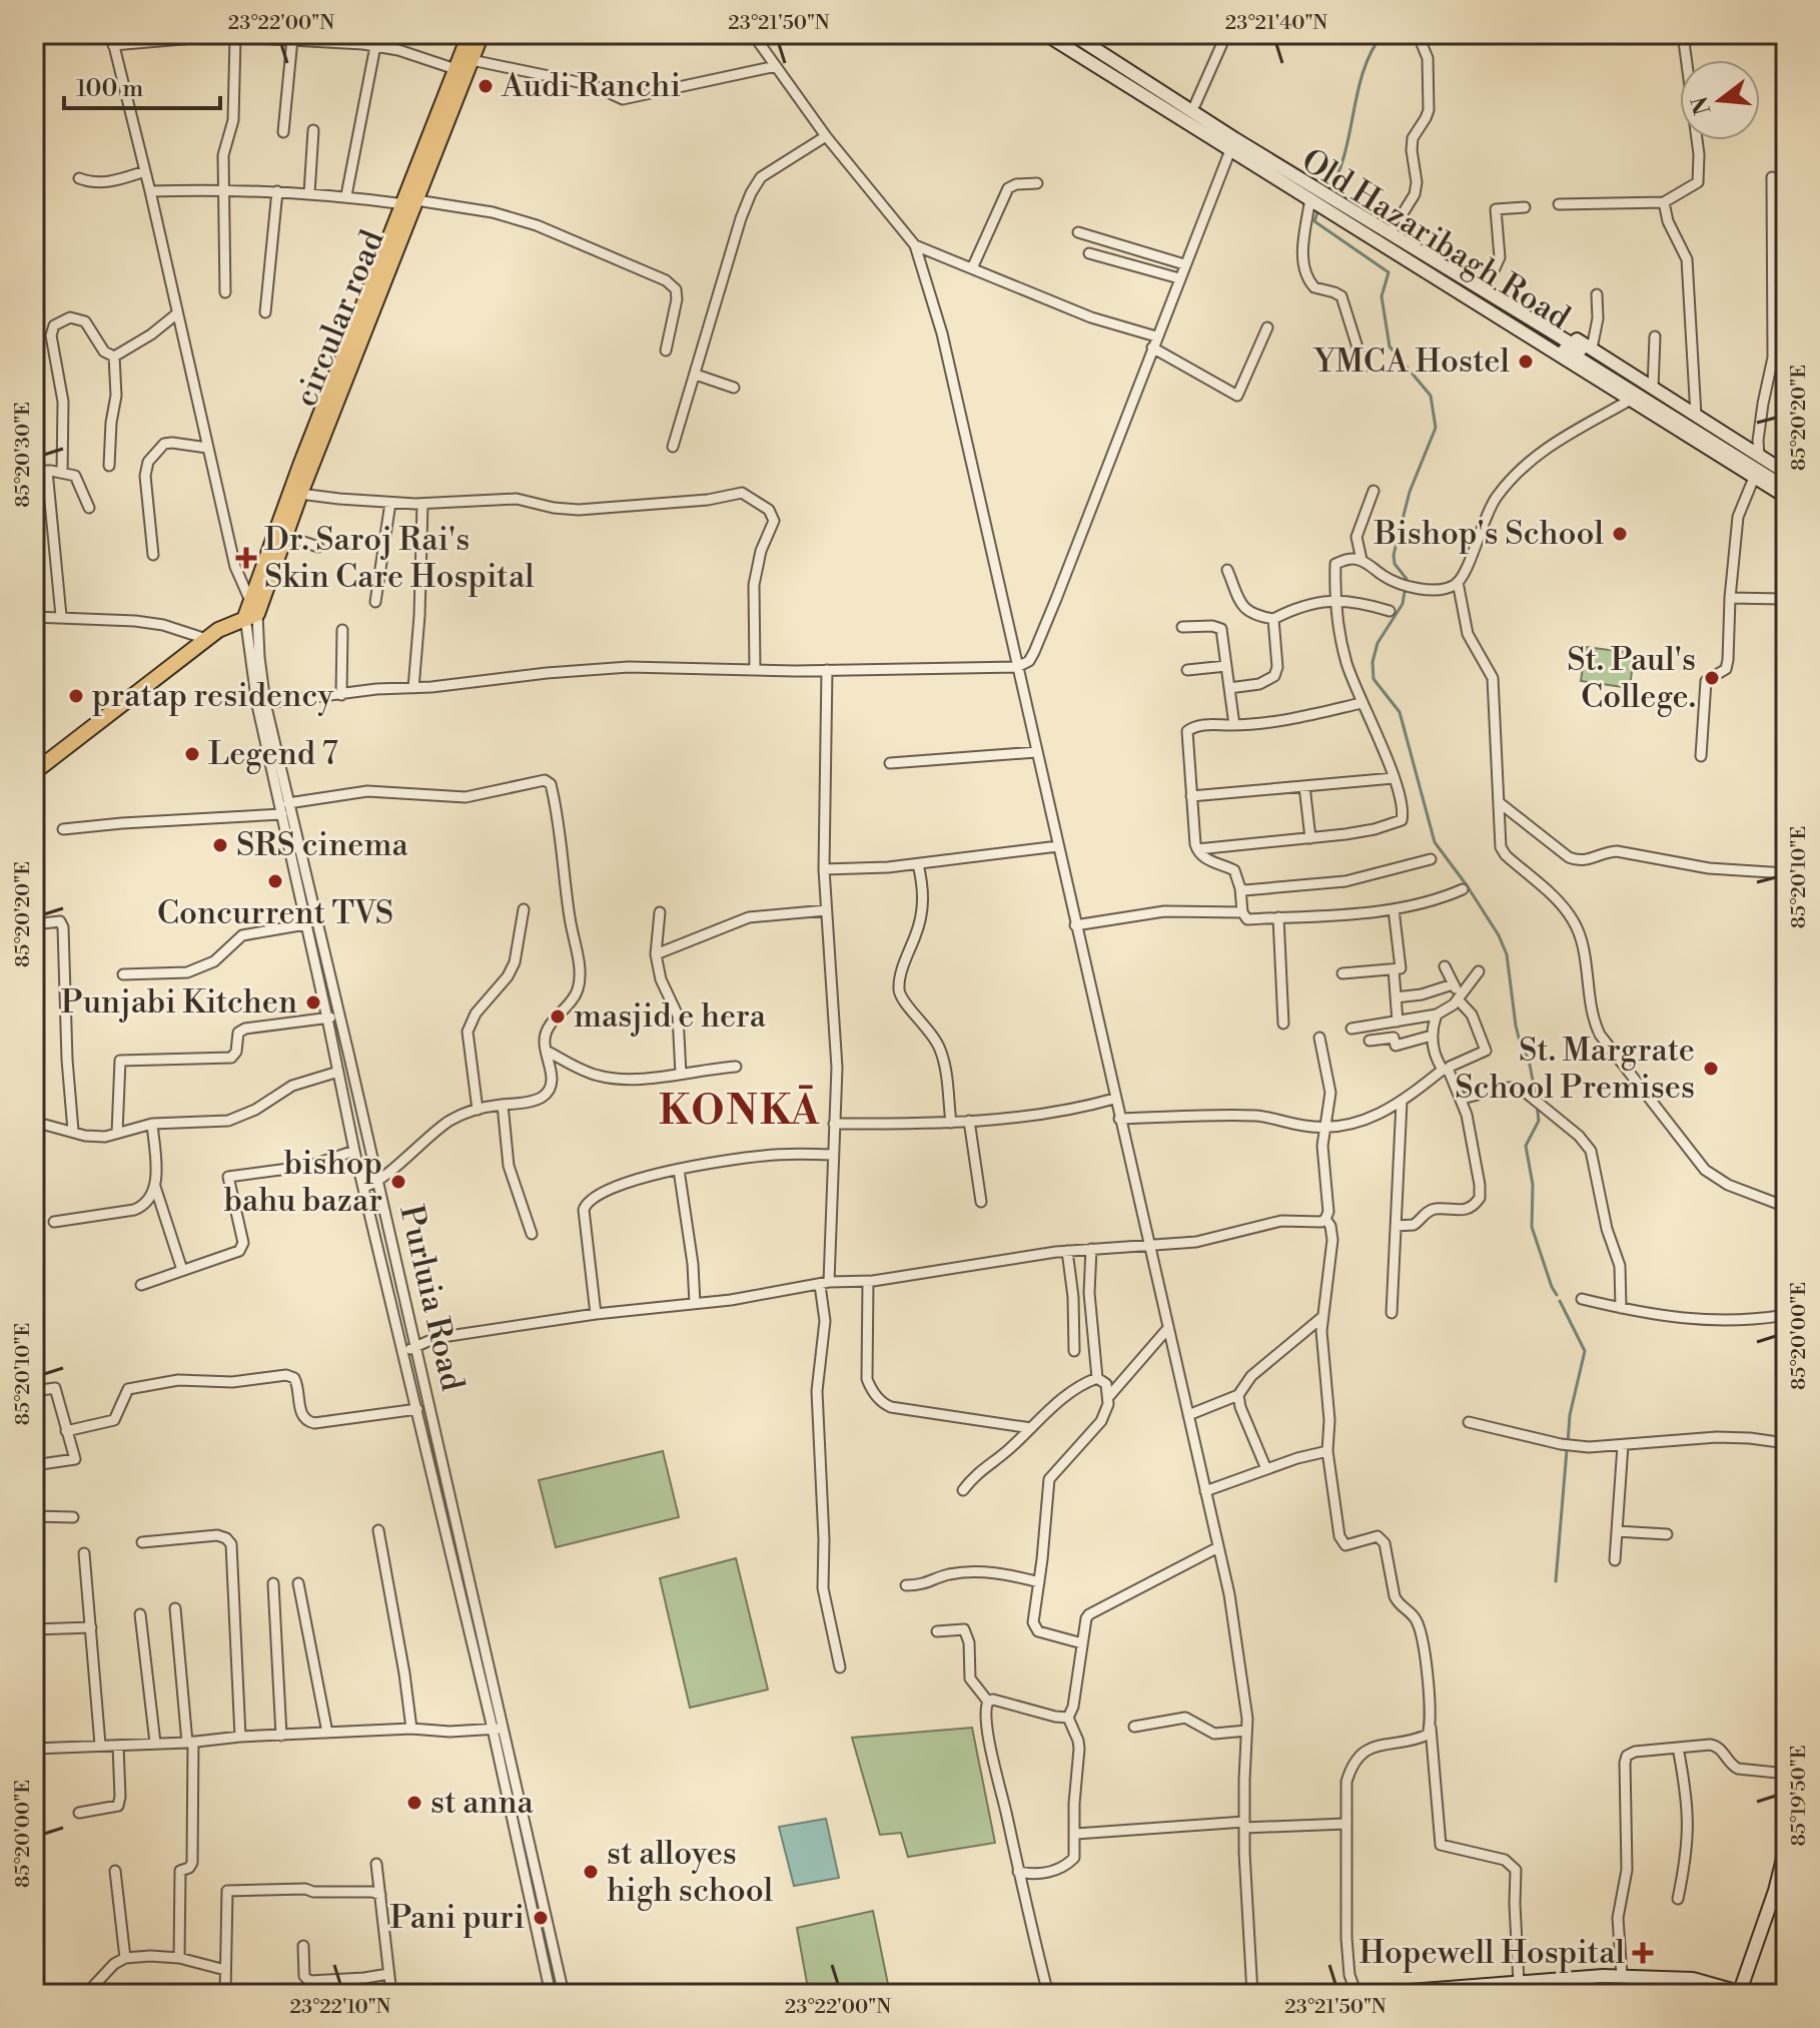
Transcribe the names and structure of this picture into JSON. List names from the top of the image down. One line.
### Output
{"streets":{"main road":["circular road"],"street":["Old Hazaribagh Road","Purluia Road"]},"crossings":[["circular road","Purluia Road"]],"districts":["KONKĀ"],"places":{"other":["Audi Ranchi","YMCA Hostel","Bishop's School","St. Paul's College.","pratap residency","Legend 7","SRS cinema","Concurrent TVS","Punjabi Kitchen","masjid e hera","St. Margrate School Premises","bishop bahu bazar","st anna","st alloyes high school","Pani puri"],"health":["Dr. Saroj Rai's Skin Care Hospital","Hopewell Hospital"]},"scale_bar":"100 m","north":"left","coordinates":["23°22'00\"N","23°21'50\"N","23°21'40\"N","85°20'20\"E","85°20'30\"E","85°20'10\"E","85°20'00\"E","85°19'50\"E","23°22'10\"N"]}
